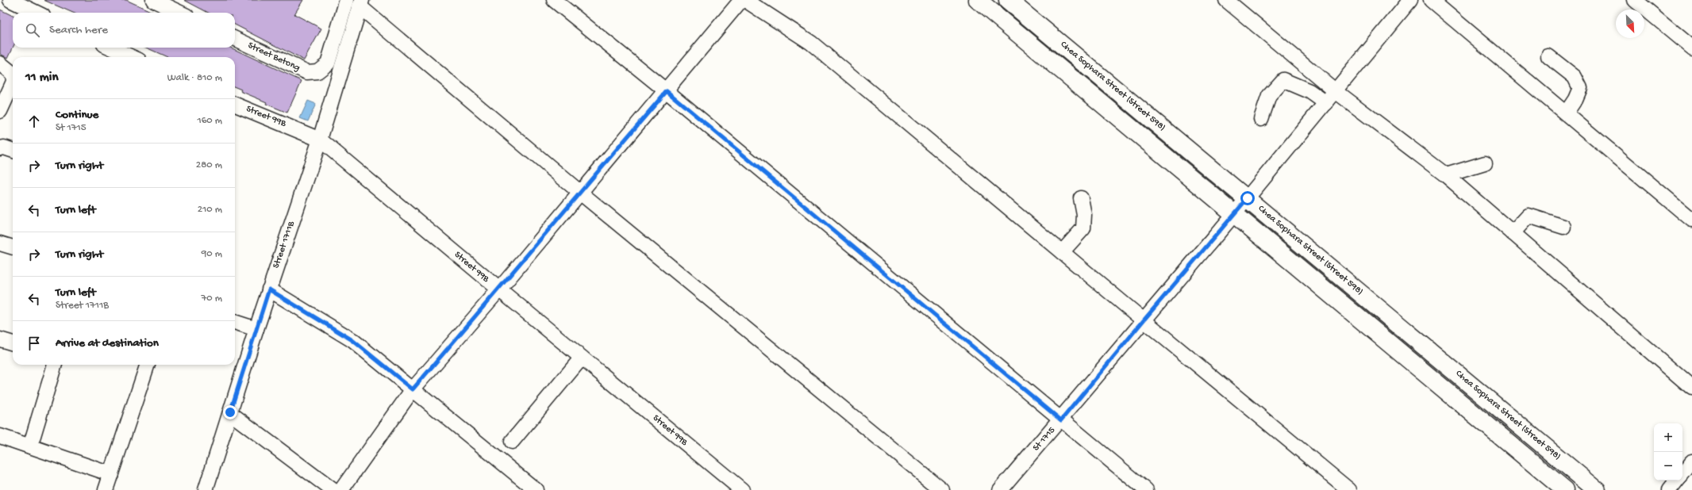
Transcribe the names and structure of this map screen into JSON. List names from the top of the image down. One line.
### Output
{"streets":{"main road":["Chea Sophara Street (Street 598)"],"street":["Street Betong","Street 99B","Street 1711B","St 1715"]},"crossings":[["Chea Sophara Street (Street 598)","St 1715"],["Street 99B","Street 1711B"]],"north":"bottom right","page":{"search":"Search here","heading":["11 min","Walk · 810 m"],"list":[["Continue","St 1715","160 m"],["Turn right","280 m"],["Turn left","210 m"],["Turn right","90 m"],["Turn left","Street 1711B","70 m"],"Arrive at destination"],"map_buttons":["+","−"]}}
